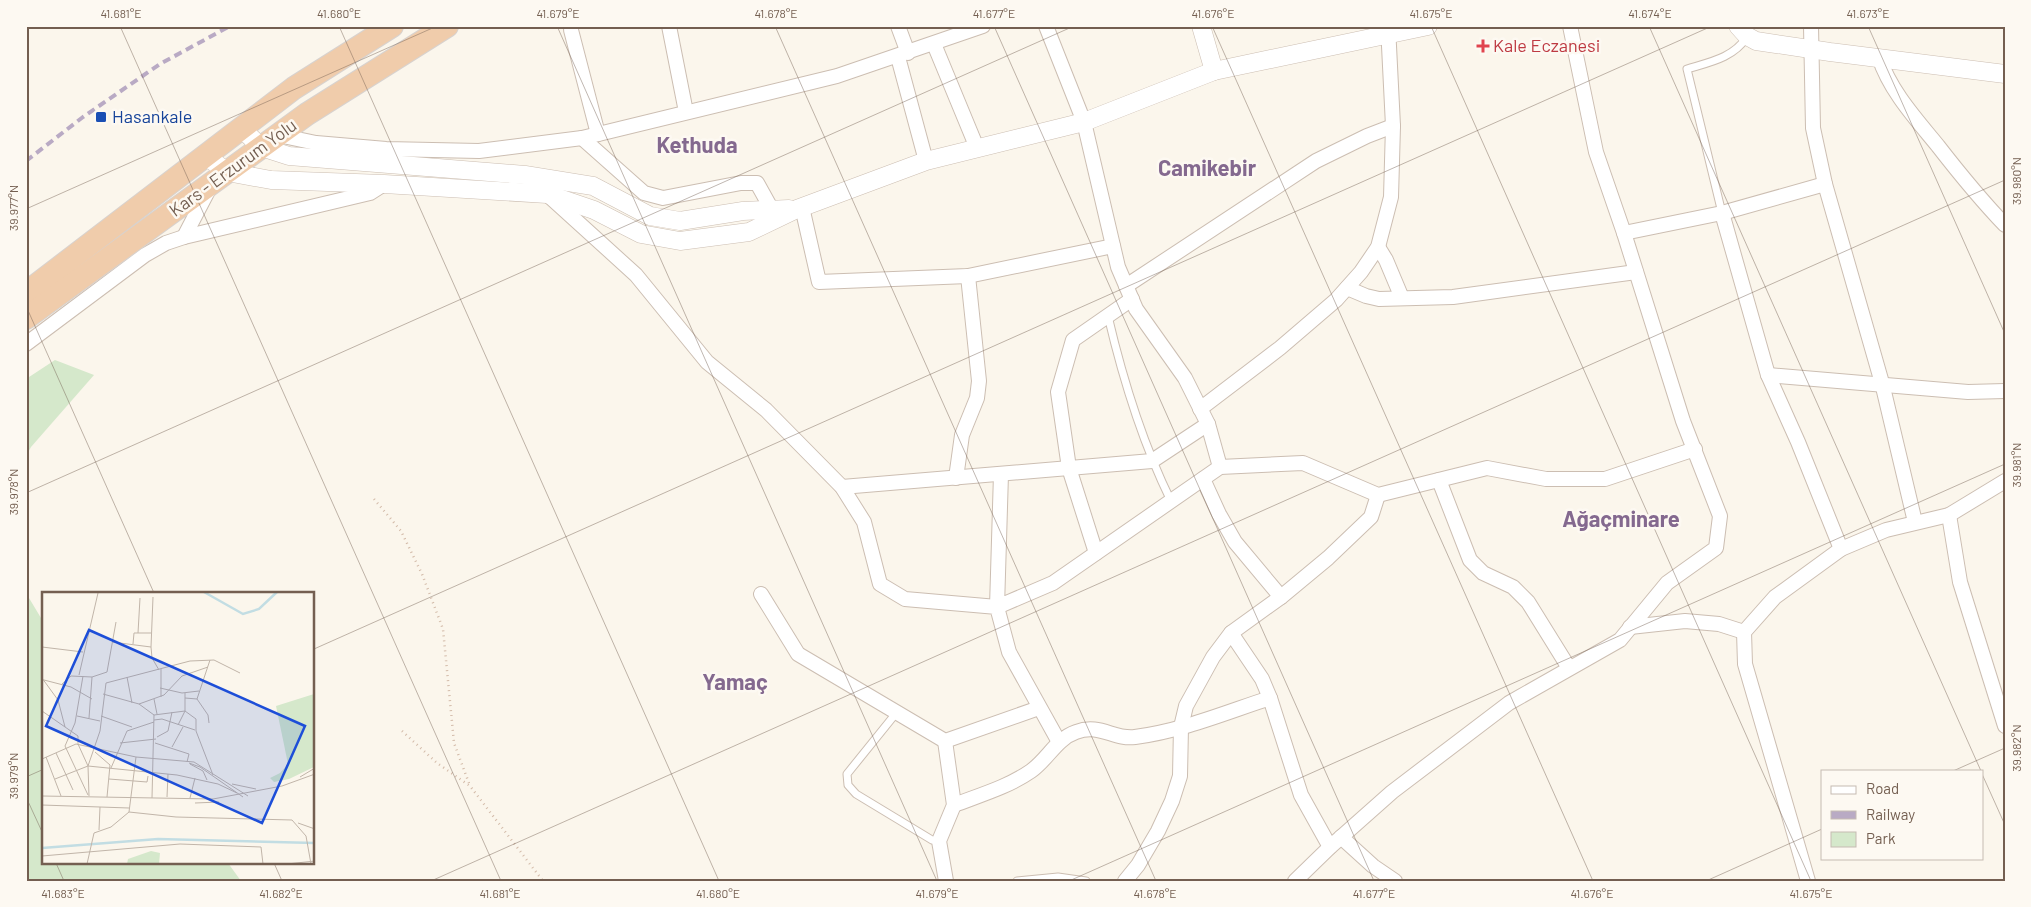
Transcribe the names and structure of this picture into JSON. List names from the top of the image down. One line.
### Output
{"streets":{"highway":["Kars - Erzurum Yolu"]},"districts":["Kethuda","Camikebir","Ağaçminare","Yamaç"],"places":{"health":["Kale Eczanesi"],"transit":["Hasankale"]},"legend":["Road","Railway","Park"],"coordinates":["41.681°E","41.680°E","41.679°E","41.678°E","41.677°E","41.676°E","41.675°E","41.674°E","41.673°E","39.980°N","39.977°N","39.981°N","39.978°N","39.982°N","39.979°N","41.683°E","41.682°E"]}
